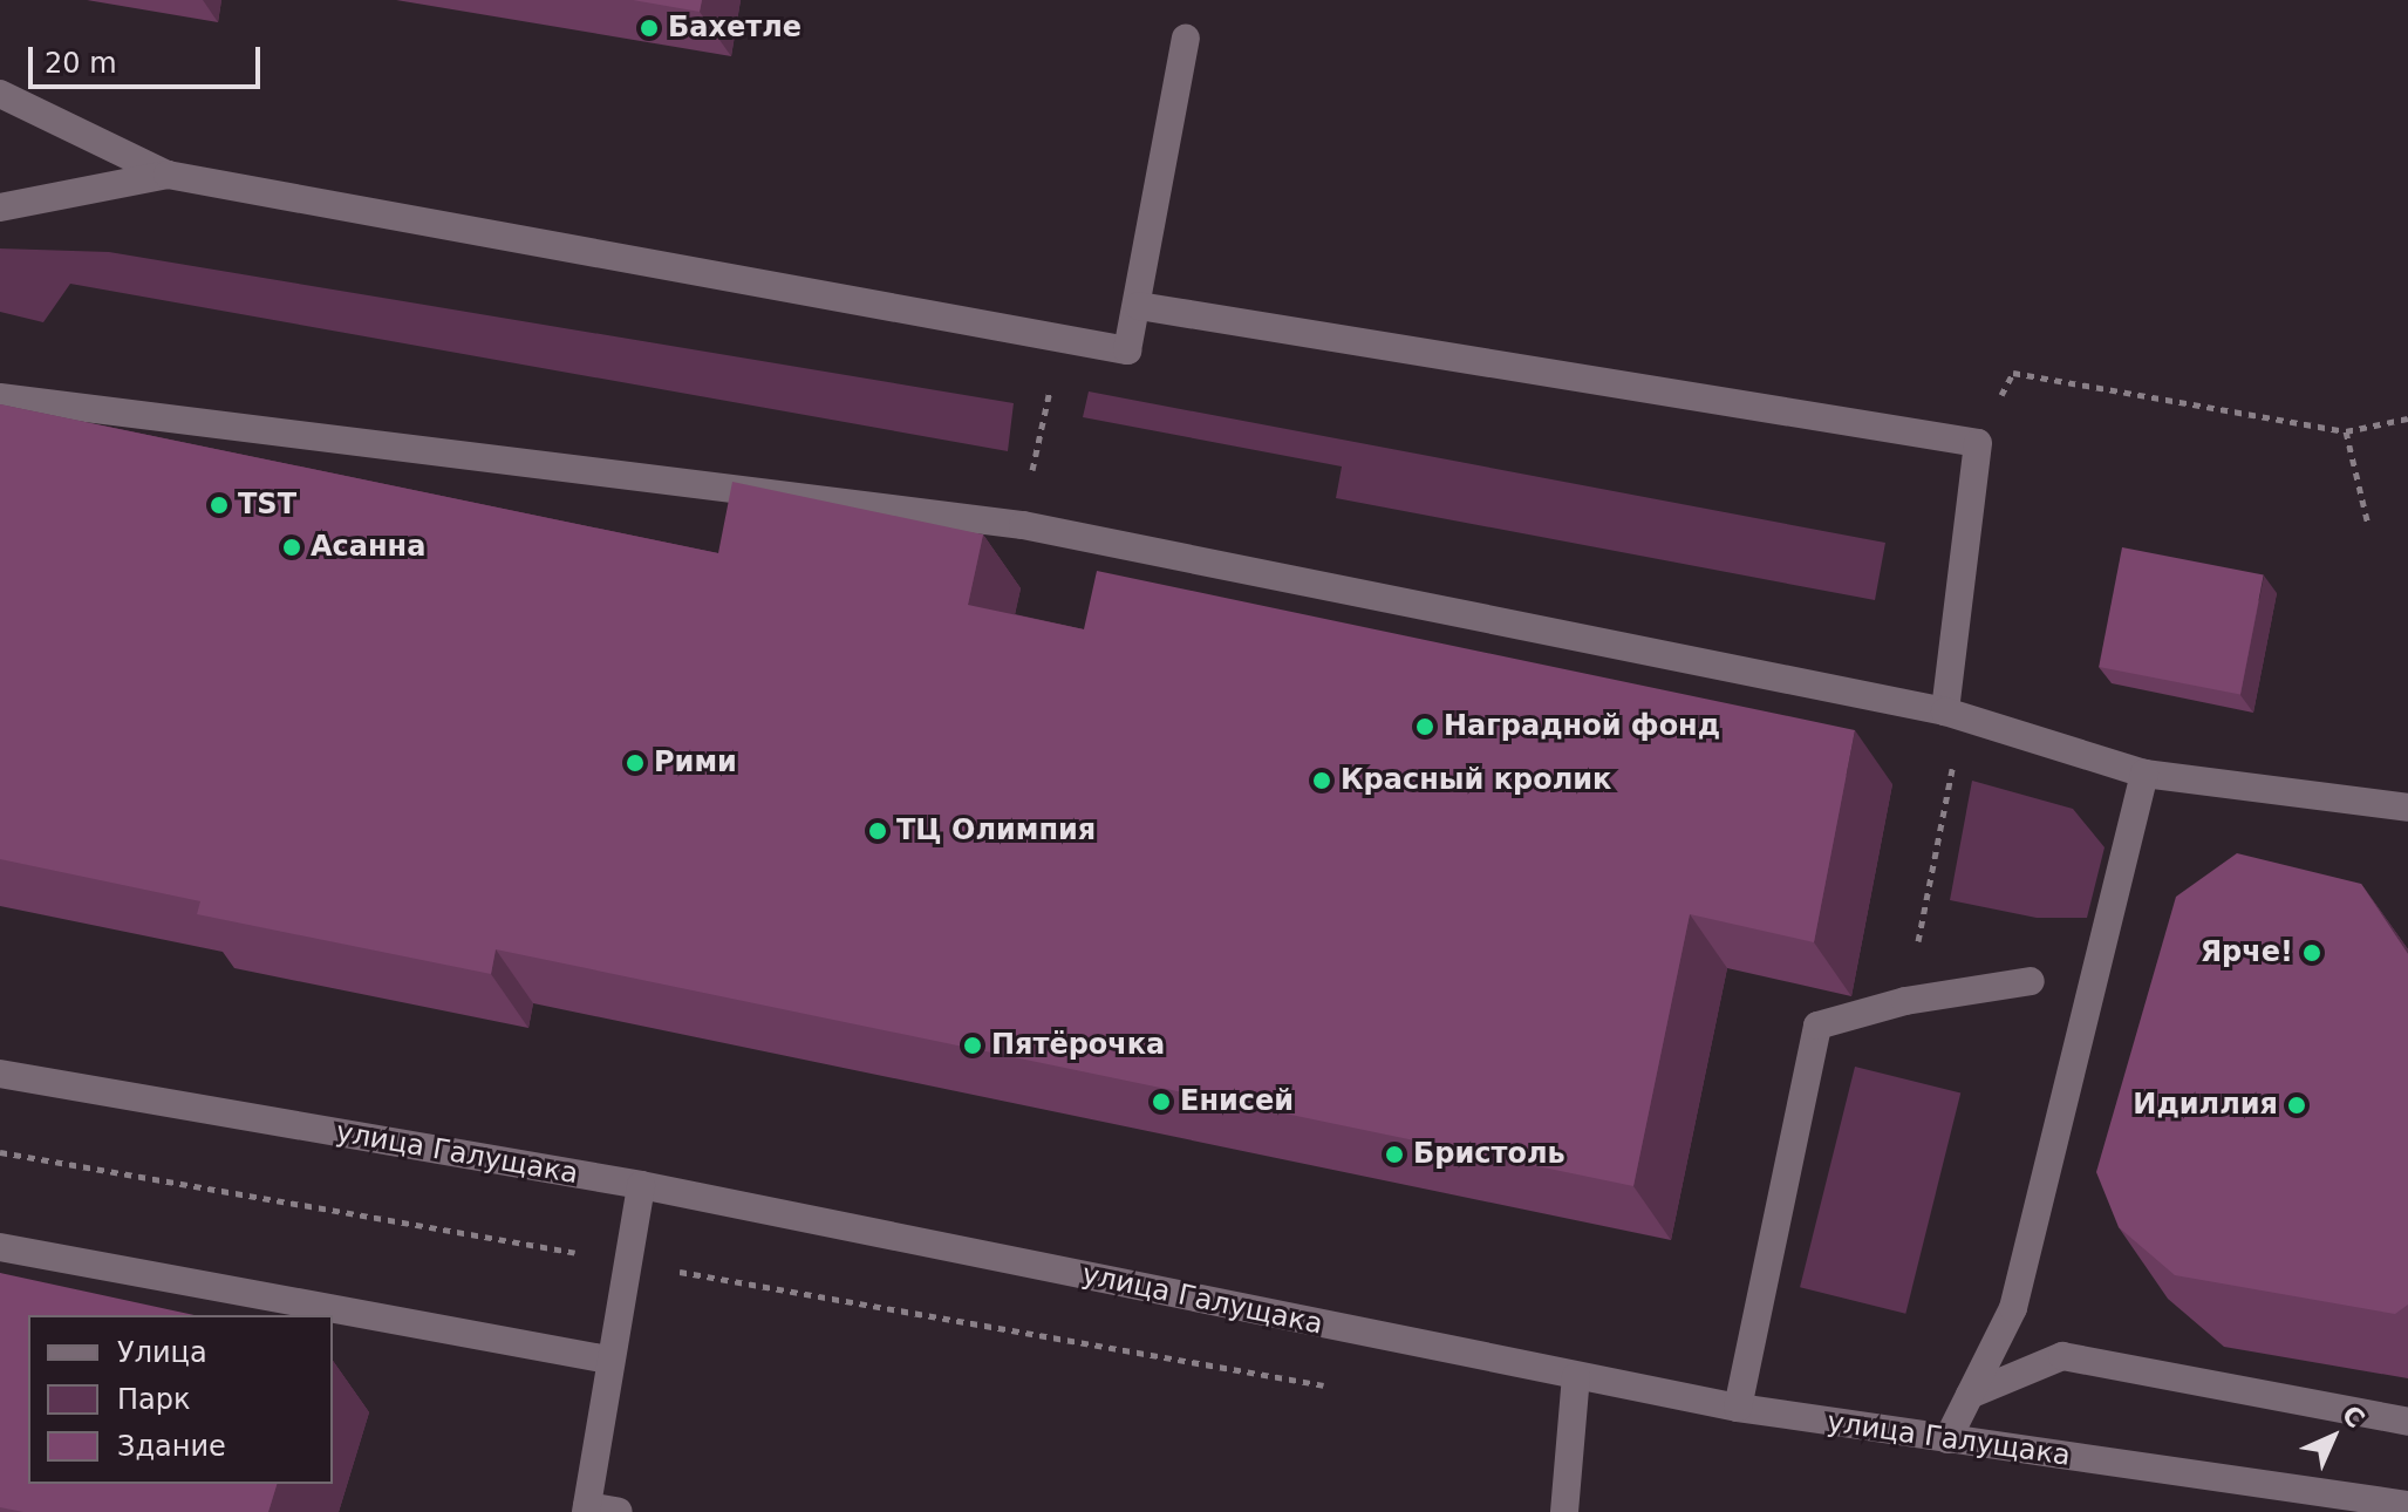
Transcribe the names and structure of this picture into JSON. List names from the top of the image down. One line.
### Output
{"streets":{"street":["улица Галущака"]},"places":["Бахетле","TST","Асанна","Наградной фонд","Рими","Красный кролик","ТЦ Олимпия","Ярче!","Пятёрочка","Енисей","Идиллия","Бристоль"],"legend":["Улица","Парк","Здание"],"scale_bar":"20 m","north":"top right"}
